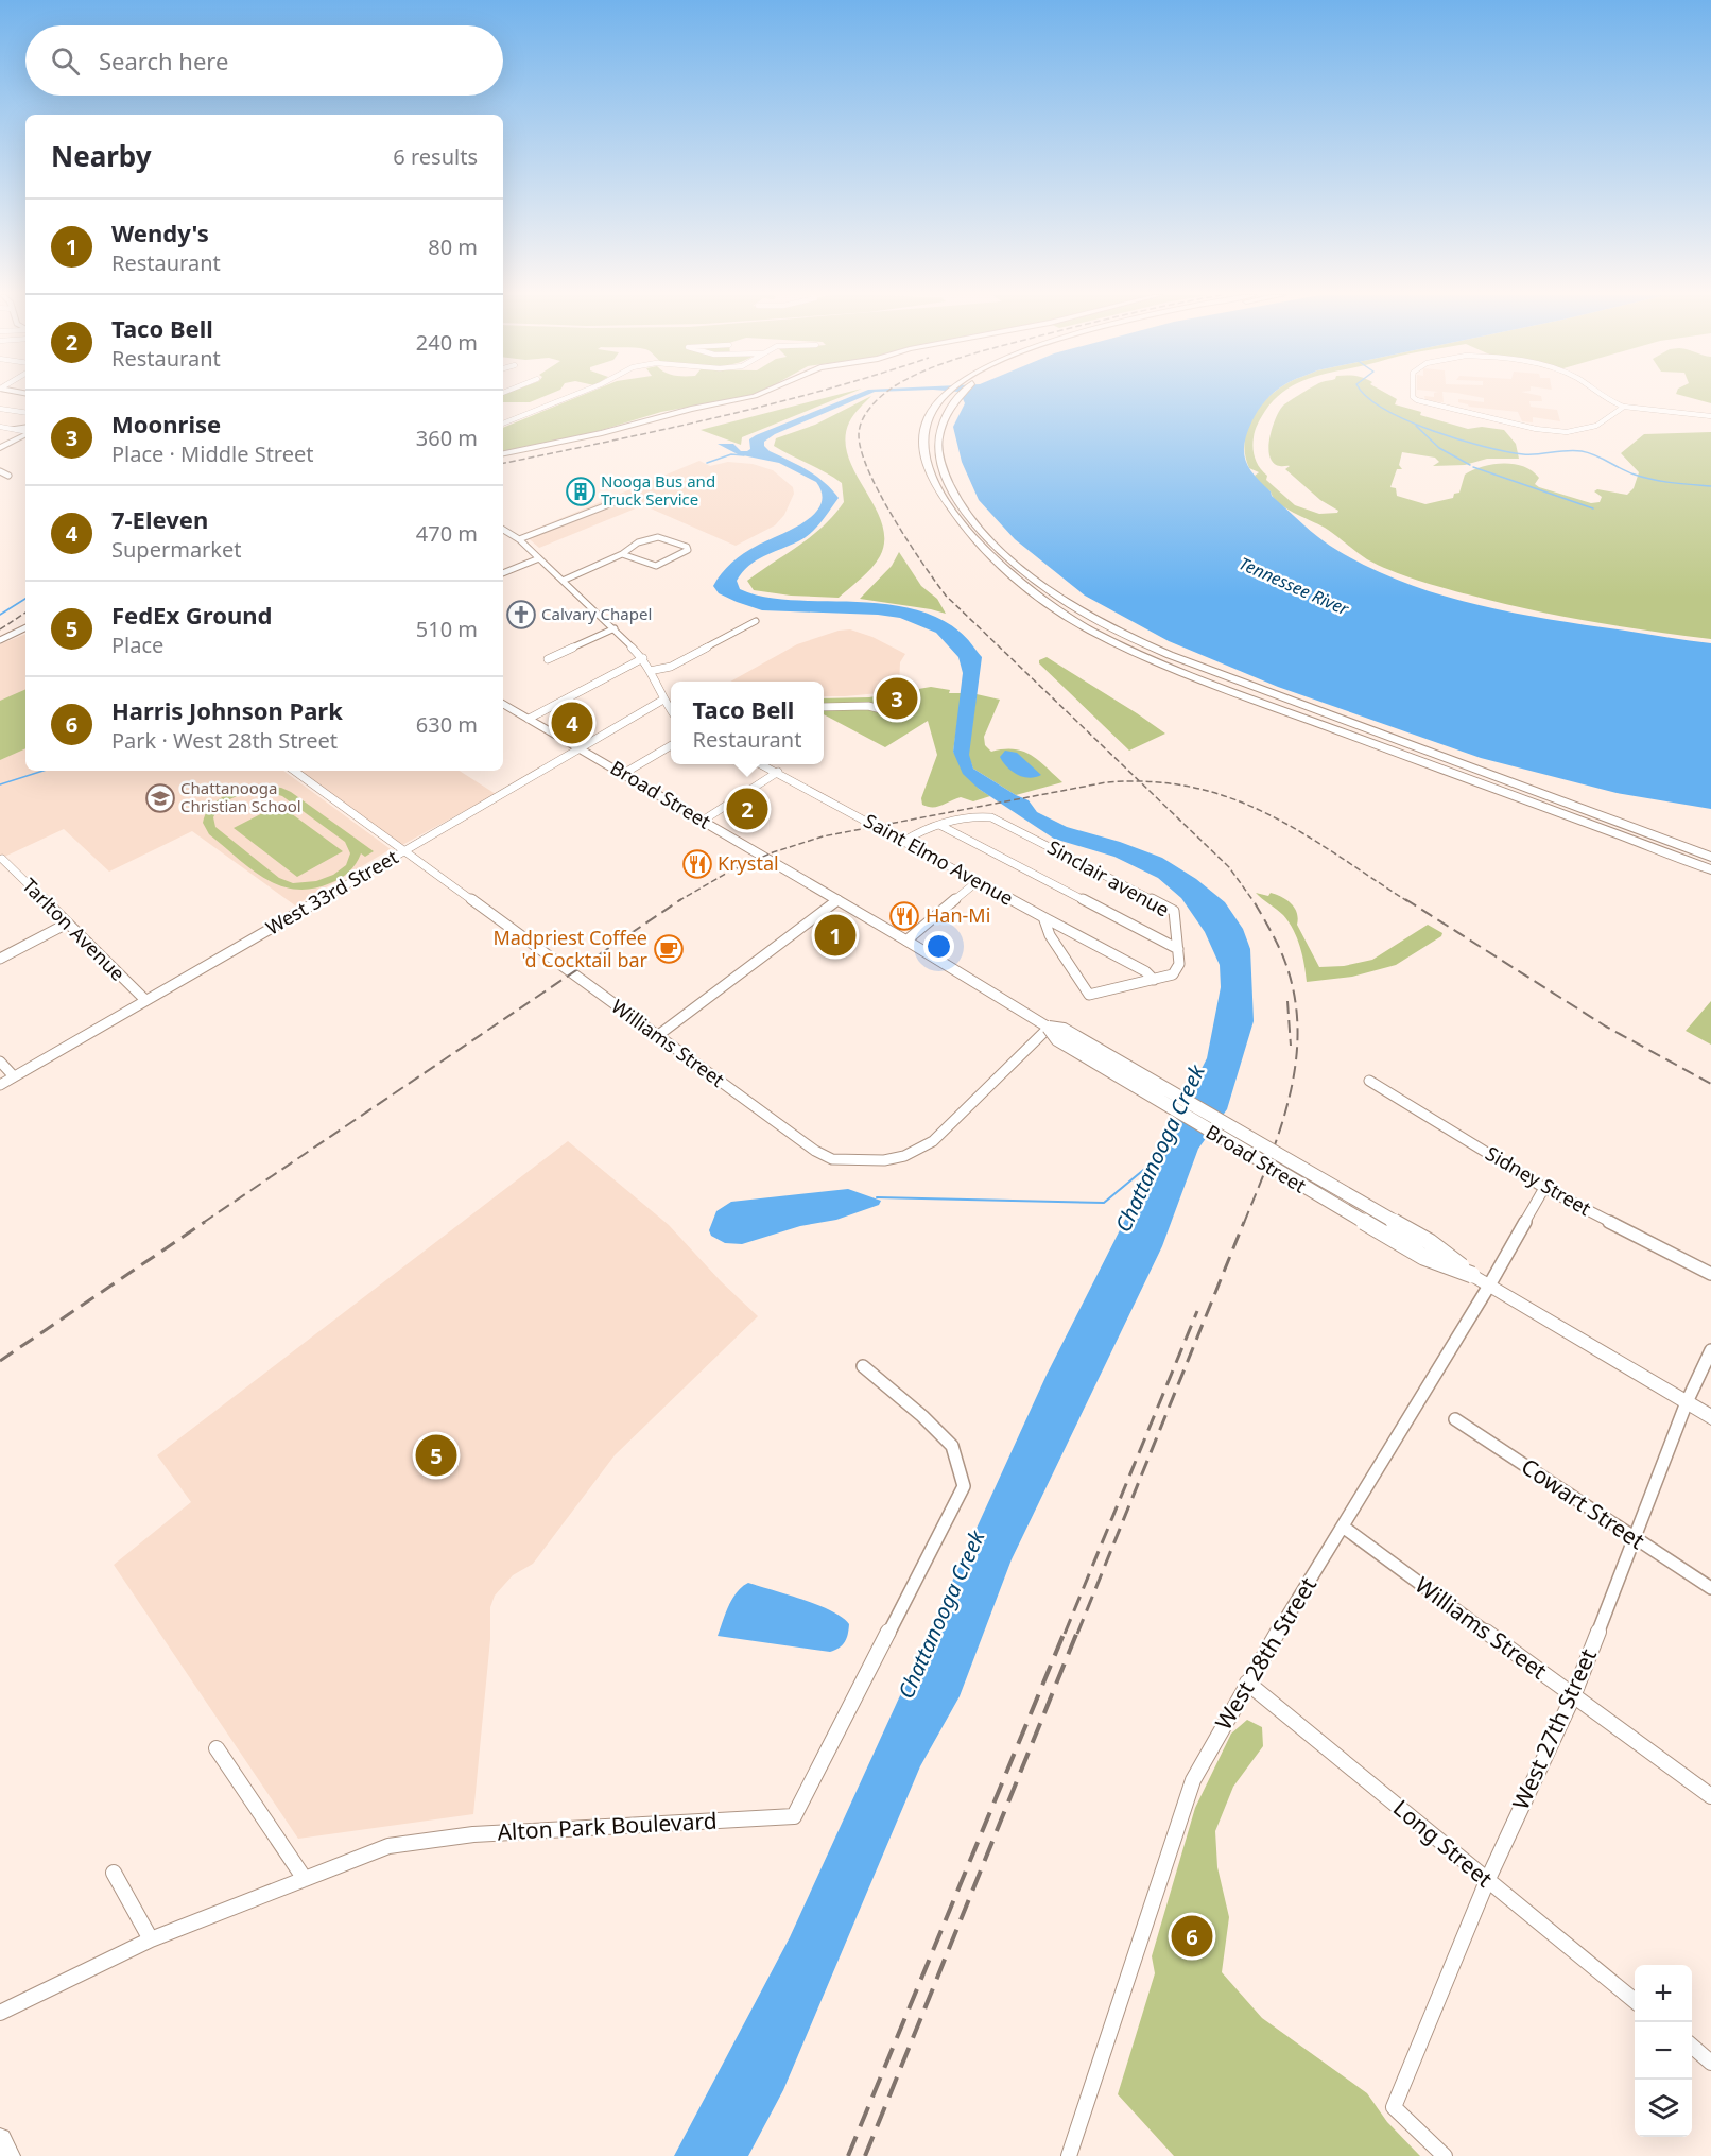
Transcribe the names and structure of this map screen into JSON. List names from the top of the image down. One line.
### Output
{"streets":{"main road":["Broad Street"],"street":["Saint Elmo Avenue","Sinclair avenue","West 33rd Street","Tarlton Avenue","Williams Street","Sidney Street","Cowart Street","West 28th Street","West 27th Street","Alton Park Boulevard","Long Street"]},"crossings":[["Broad Street","West 33rd Street"],["Broad Street","Williams Street"],["Broad Street","West 28th Street"],["Broad Street","West 27th Street"],["Saint Elmo Avenue","Sinclair avenue"],["West 33rd Street","Tarlton Avenue"],["West 33rd Street","Williams Street"],["Williams Street","West 28th Street"],["Williams Street","West 27th Street"],["Sidney Street","West 28th Street"],["Cowart Street","West 27th Street"],["West 28th Street","Long Street"],["West 27th Street","Long Street"]],"water":["Tennessee River","Chattanooga Creek"],"places":{"building":["Nooga Bus and Truck Service"],"church":["Calvary Chapel"],"school or university":["Chattanooga Christian School"],"restaurant":["Krystal","Han-Mi"],"cafe":["Madpriest Coffee 'd Cocktail bar"]},"page":{"search":"Search here","heading":["Nearby","6 results"],"list":[{"mark":"1","name":"Wendy's","note":"Restaurant","value":"80 m"},{"mark":"2","name":"Taco Bell","note":"Restaurant","value":"240 m"},{"mark":"3","name":"Moonrise","note":"Place · Middle Street","value":"360 m"},{"mark":"4","name":"7-Eleven","note":"Supermarket","value":"470 m"},{"mark":"5","name":"FedEx Ground","note":"Place","value":"510 m"},{"mark":"6","name":"Harris Johnson Park","note":"Park · West 28th Street","value":"630 m"}],"pins":["3","4","2","1","5","6"],"popup":["Taco Bell","Restaurant"],"map_buttons":["+","−"]}}
